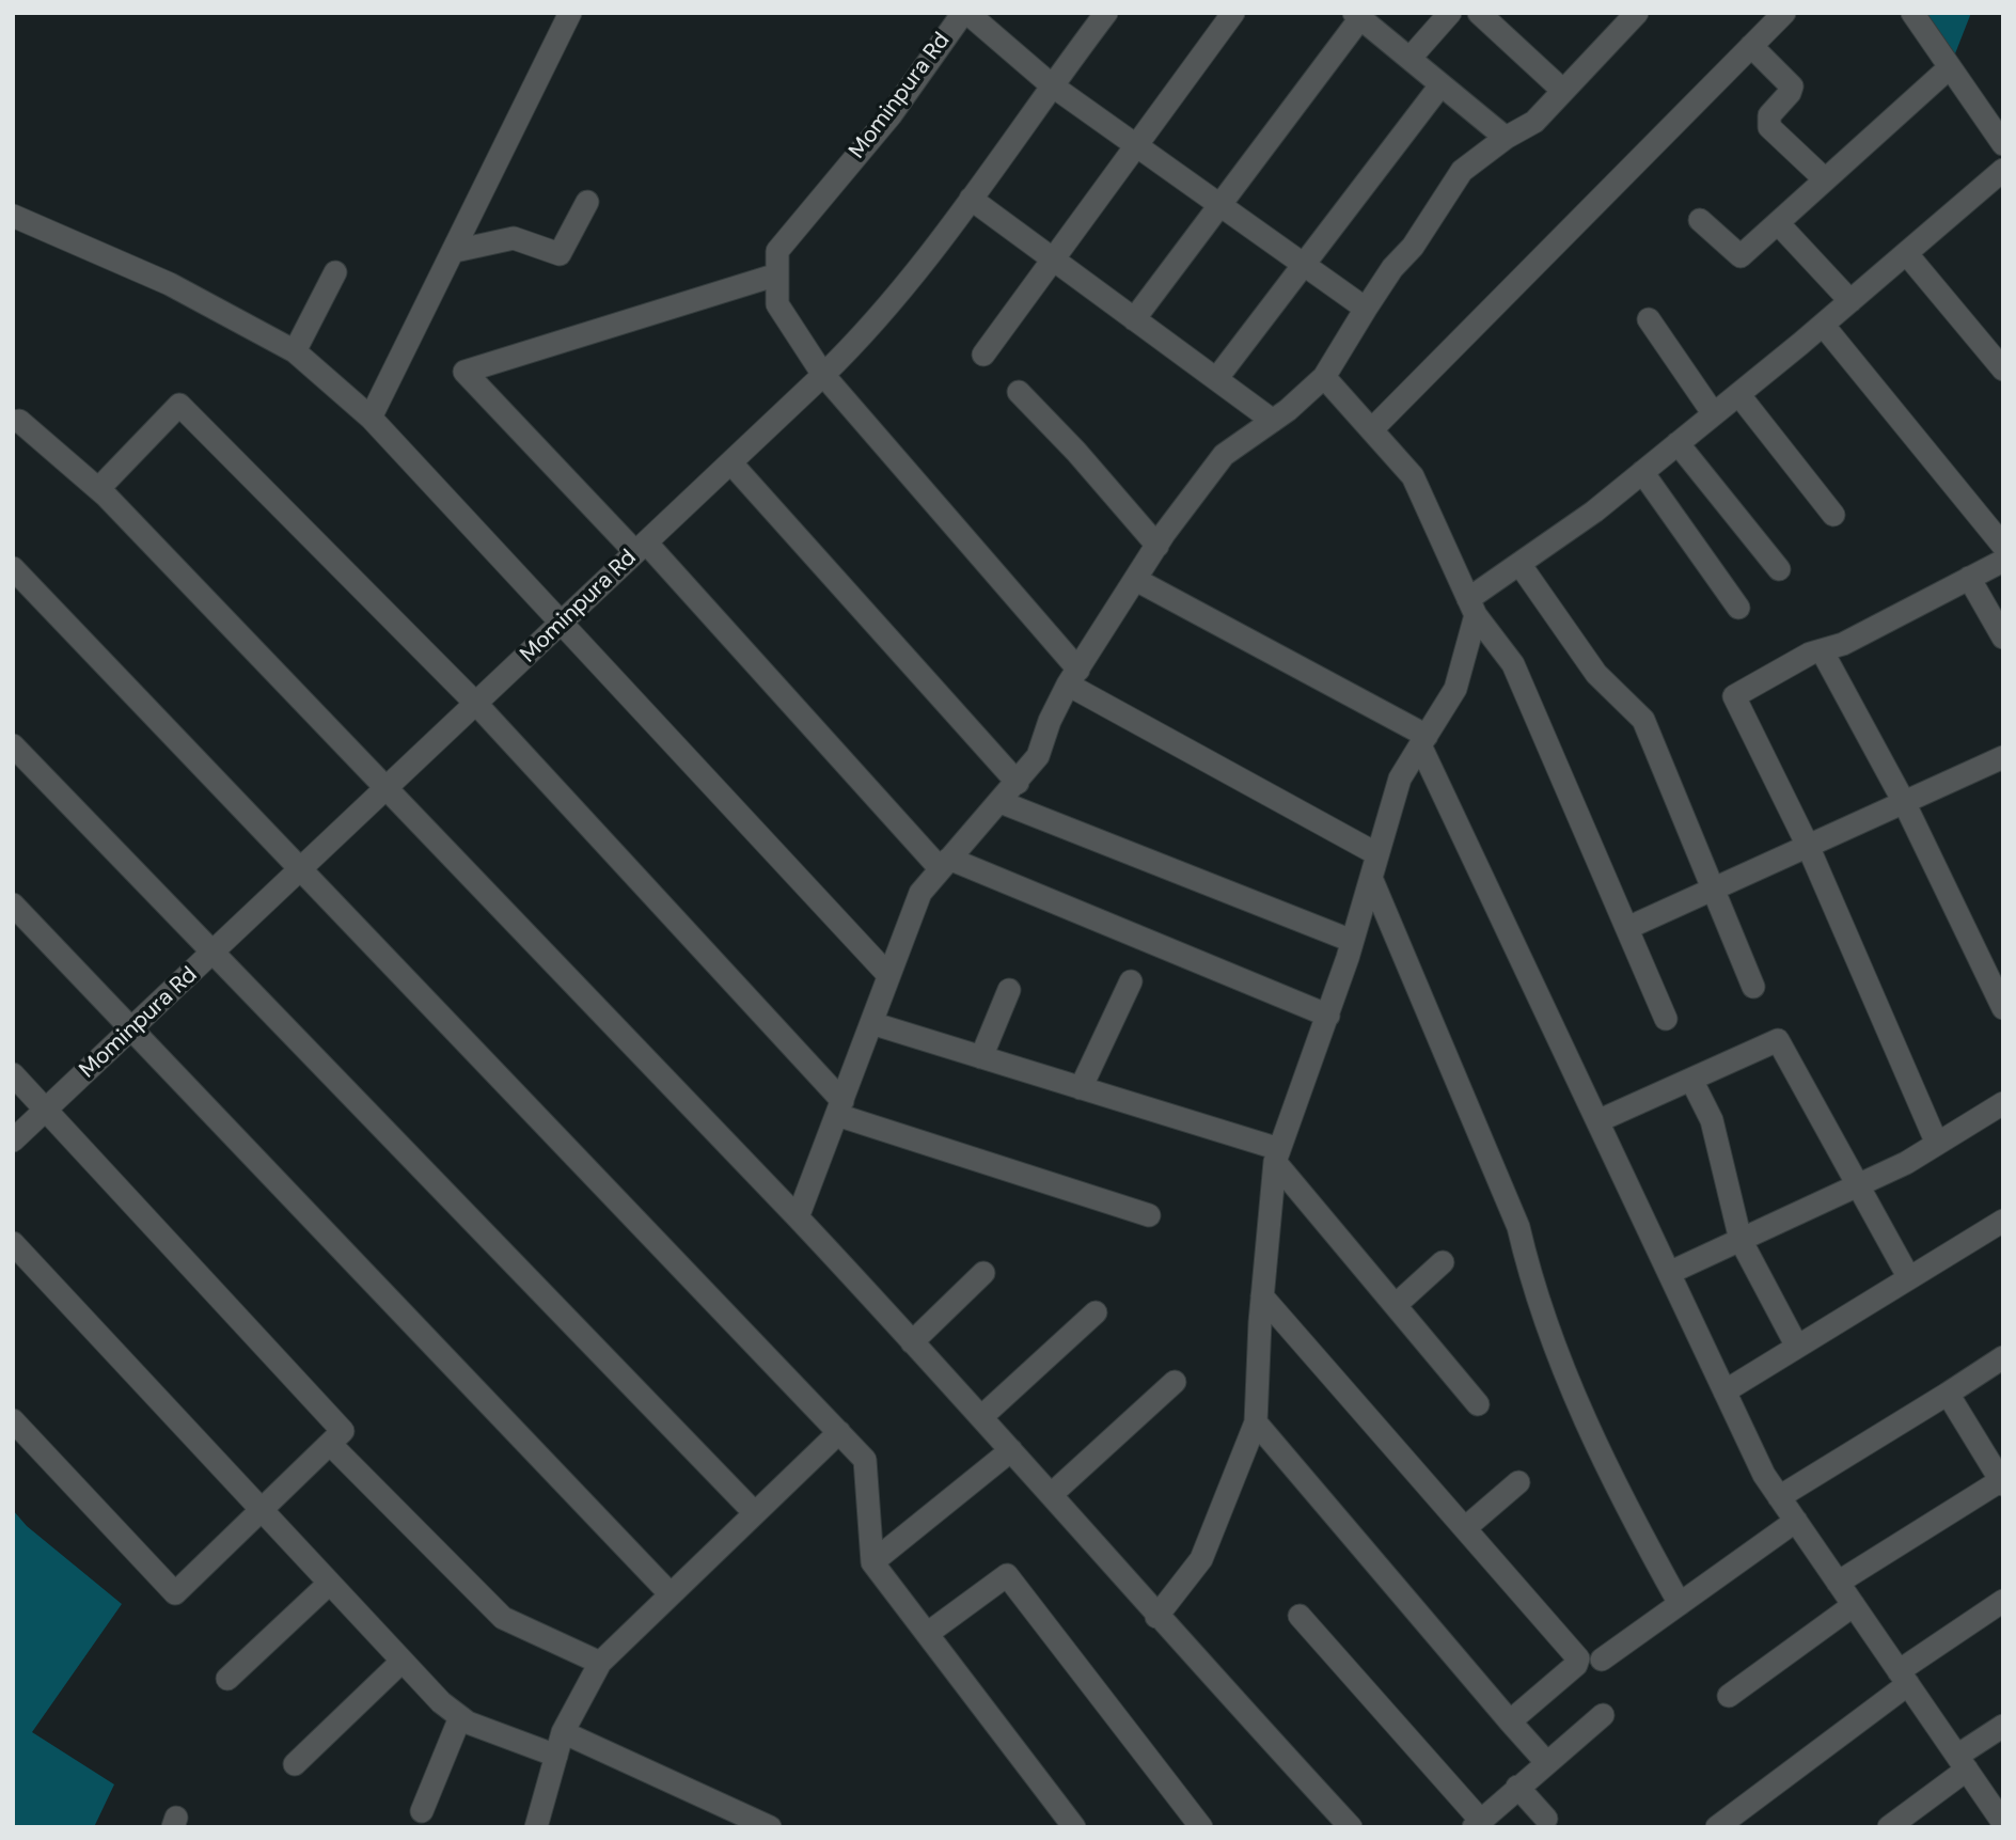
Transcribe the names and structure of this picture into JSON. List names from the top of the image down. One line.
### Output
{"streets":{"street":["Mominpura Rd"]}}
